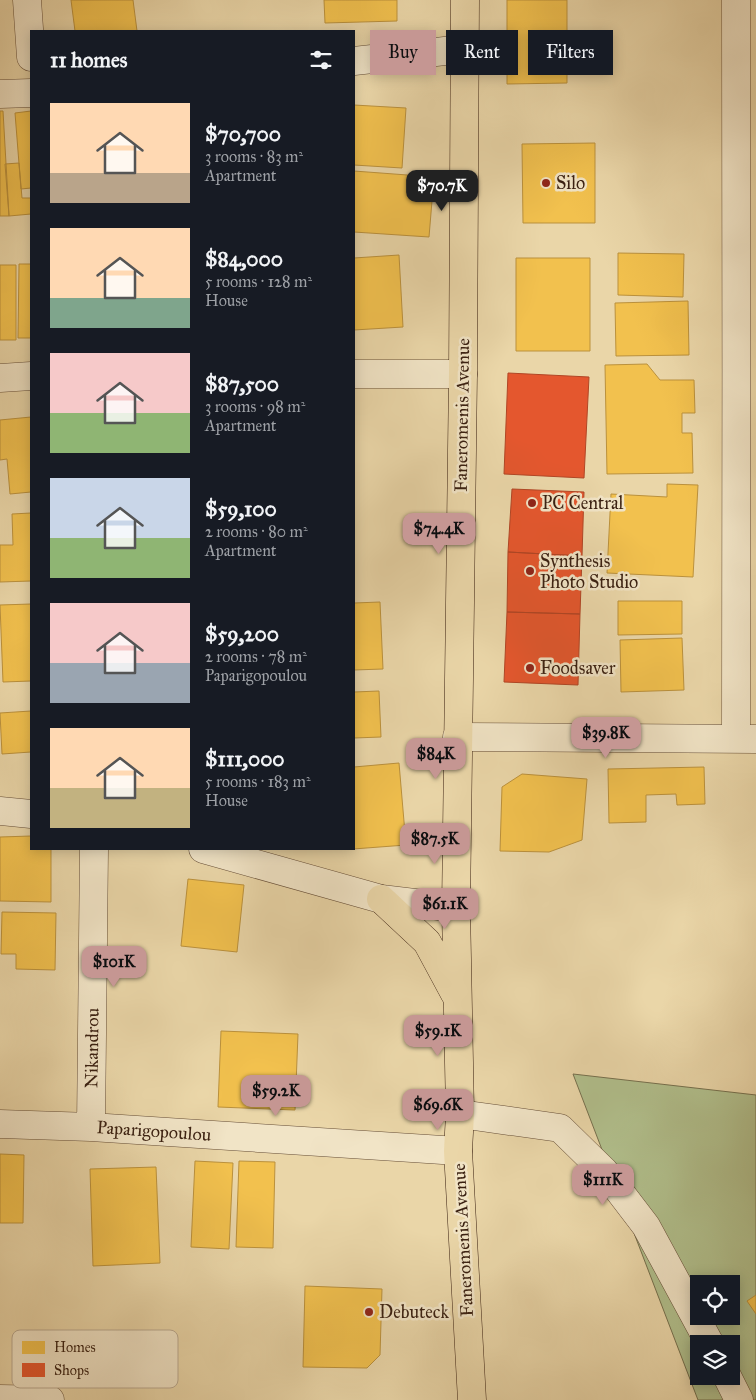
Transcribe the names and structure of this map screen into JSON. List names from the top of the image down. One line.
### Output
{"streets":{"main road":["Faneromenis Avenue"],"street":["Nikandrou","Paparigopoulou"]},"crossings":[["Faneromenis Avenue","Paparigopoulou"],["Nikandrou","Paparigopoulou"]],"places":["Silo","PC Central","Synthesis Photo Studio","Foodsaver","Debuteck"],"legend":["Homes","Shops"],"page":{"chip":["Buy","Rent","Filters"],"heading":"11 homes","list":[{"name":"$70,700","note":"3 rooms · 83 m² · Apartment"},{"name":"$84,000","note":"5 rooms · 128 m² · House"},{"name":"$87,500","note":"3 rooms · 98 m² · Apartment"},{"name":"$59,100","note":"2 rooms · 80 m² · Apartment"},{"name":"$59,200","note":"2 rooms · 78 m² · Paparigopoulou"},{"name":"$111,000","note":"5 rooms · 183 m² · House"}],"price":["$70.7K","$74.4K","$39.8K","$84K","$87.5K","$61.1K","$101K","$59.1K","$59.2K","$69.6K","$111K"]}}
